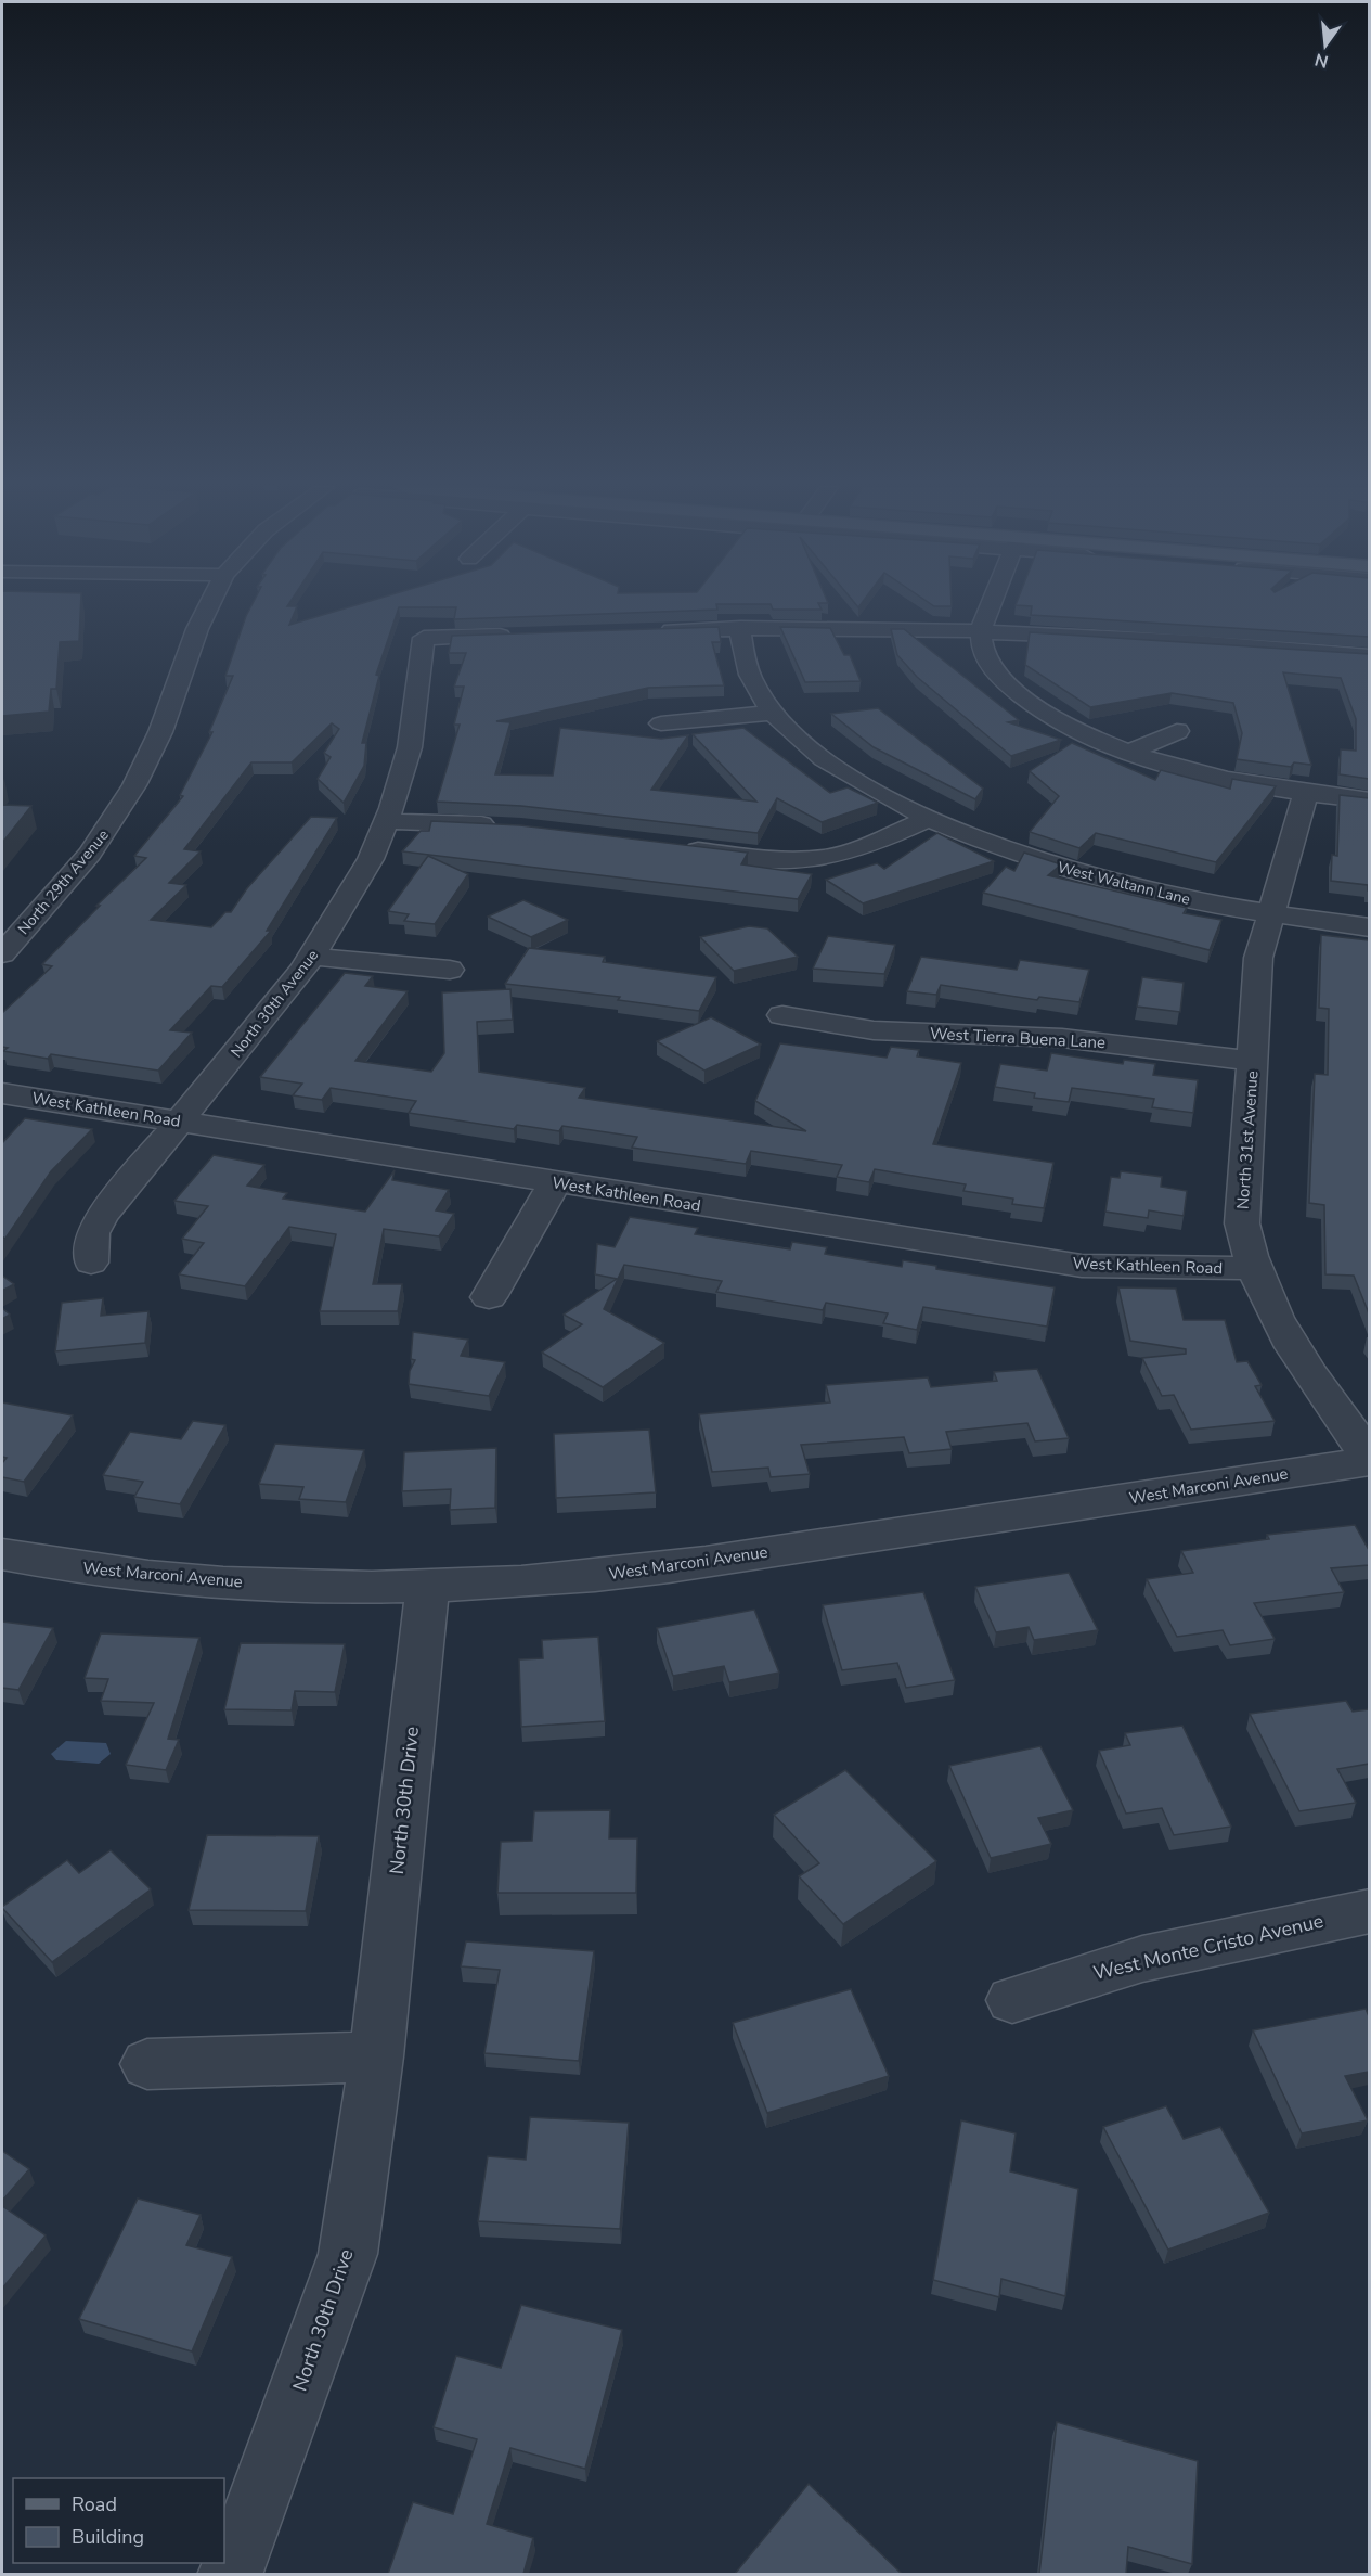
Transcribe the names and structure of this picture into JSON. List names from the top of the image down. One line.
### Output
{"streets":{"street":["North 29th Avenue","West Waltann Lane","North 30th Avenue","West Tierra Buena Lane","West Kathleen Road","North 31st Avenue","West Marconi Avenue","North 30th Drive","West Monte Cristo Avenue"]},"crossings":[["West Waltann Lane","North 31st Avenue"],["North 30th Avenue","West Kathleen Road"],["West Tierra Buena Lane","North 31st Avenue"],["West Kathleen Road","North 31st Avenue"],["North 31st Avenue","West Marconi Avenue"],["West Marconi Avenue","North 30th Drive"]],"legend":["Road","Building"],"north":"bottom"}
